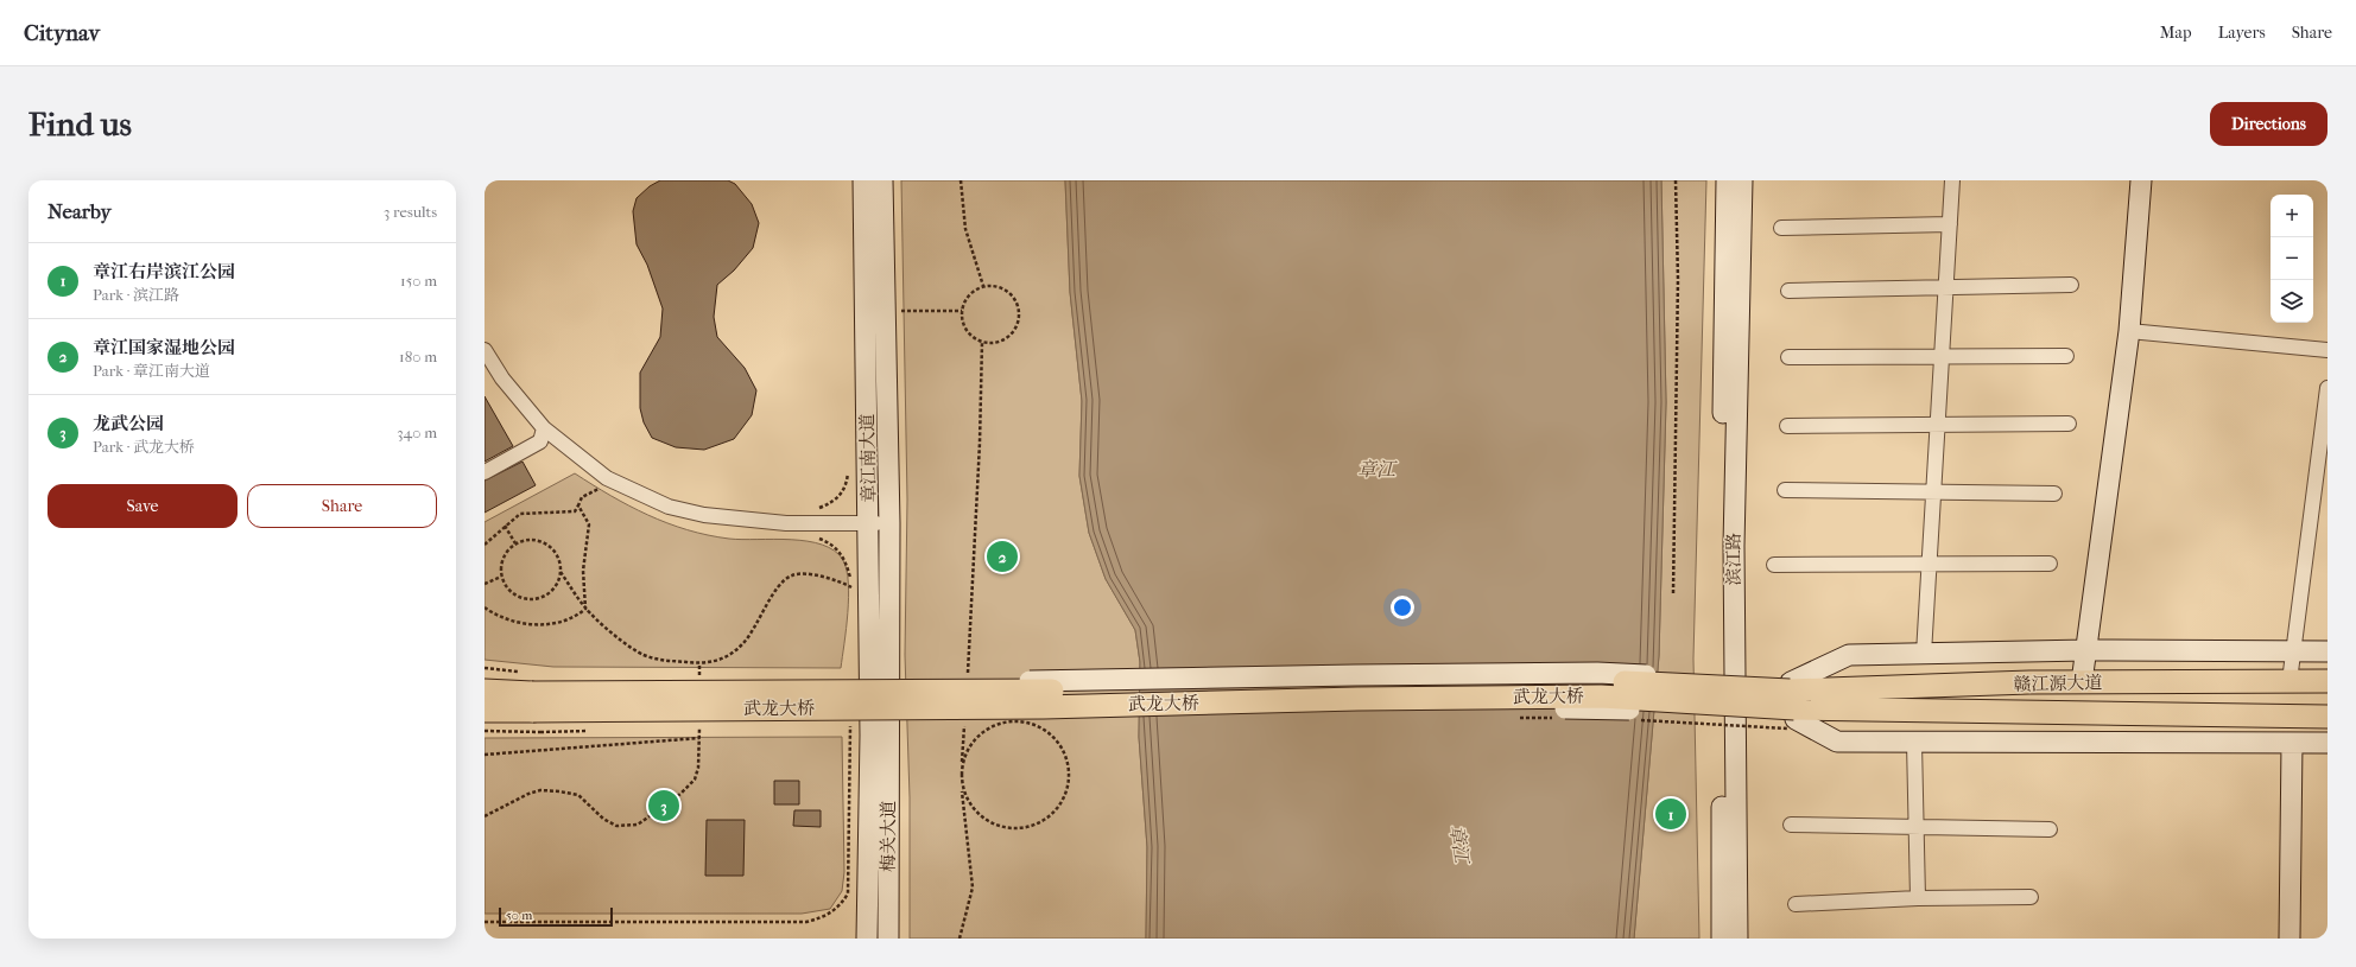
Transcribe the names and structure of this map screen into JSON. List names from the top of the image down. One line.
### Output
{"streets":{"main road":["赣江源大道","武龙大桥"],"street":["章江南大道","滨江路","梅关大道"]},"crossings":[["章江南大道","梅关大道"],["赣江源大道","武龙大桥"]],"water":["章江"],"scale_bar":"50 m","page":{"header":"Citynav","nav":["Map","Layers","Share"],"buttons":["Directions",["Save","Share"]],"title":"Find us","heading":["Nearby","3 results"],"map_buttons":["+","−"],"list":[{"mark":"1","name":"章江右岸滨江公园","note":"Park · 滨江路","value":"150 m"},{"mark":"2","name":"章江国家湿地公园","note":"Park · 章江南大道","value":"180 m"},{"mark":"3","name":"龙武公园","note":"Park · 武龙大桥","value":"340 m"}],"pins":["2","3","1"],"scale":"50 m"}}
